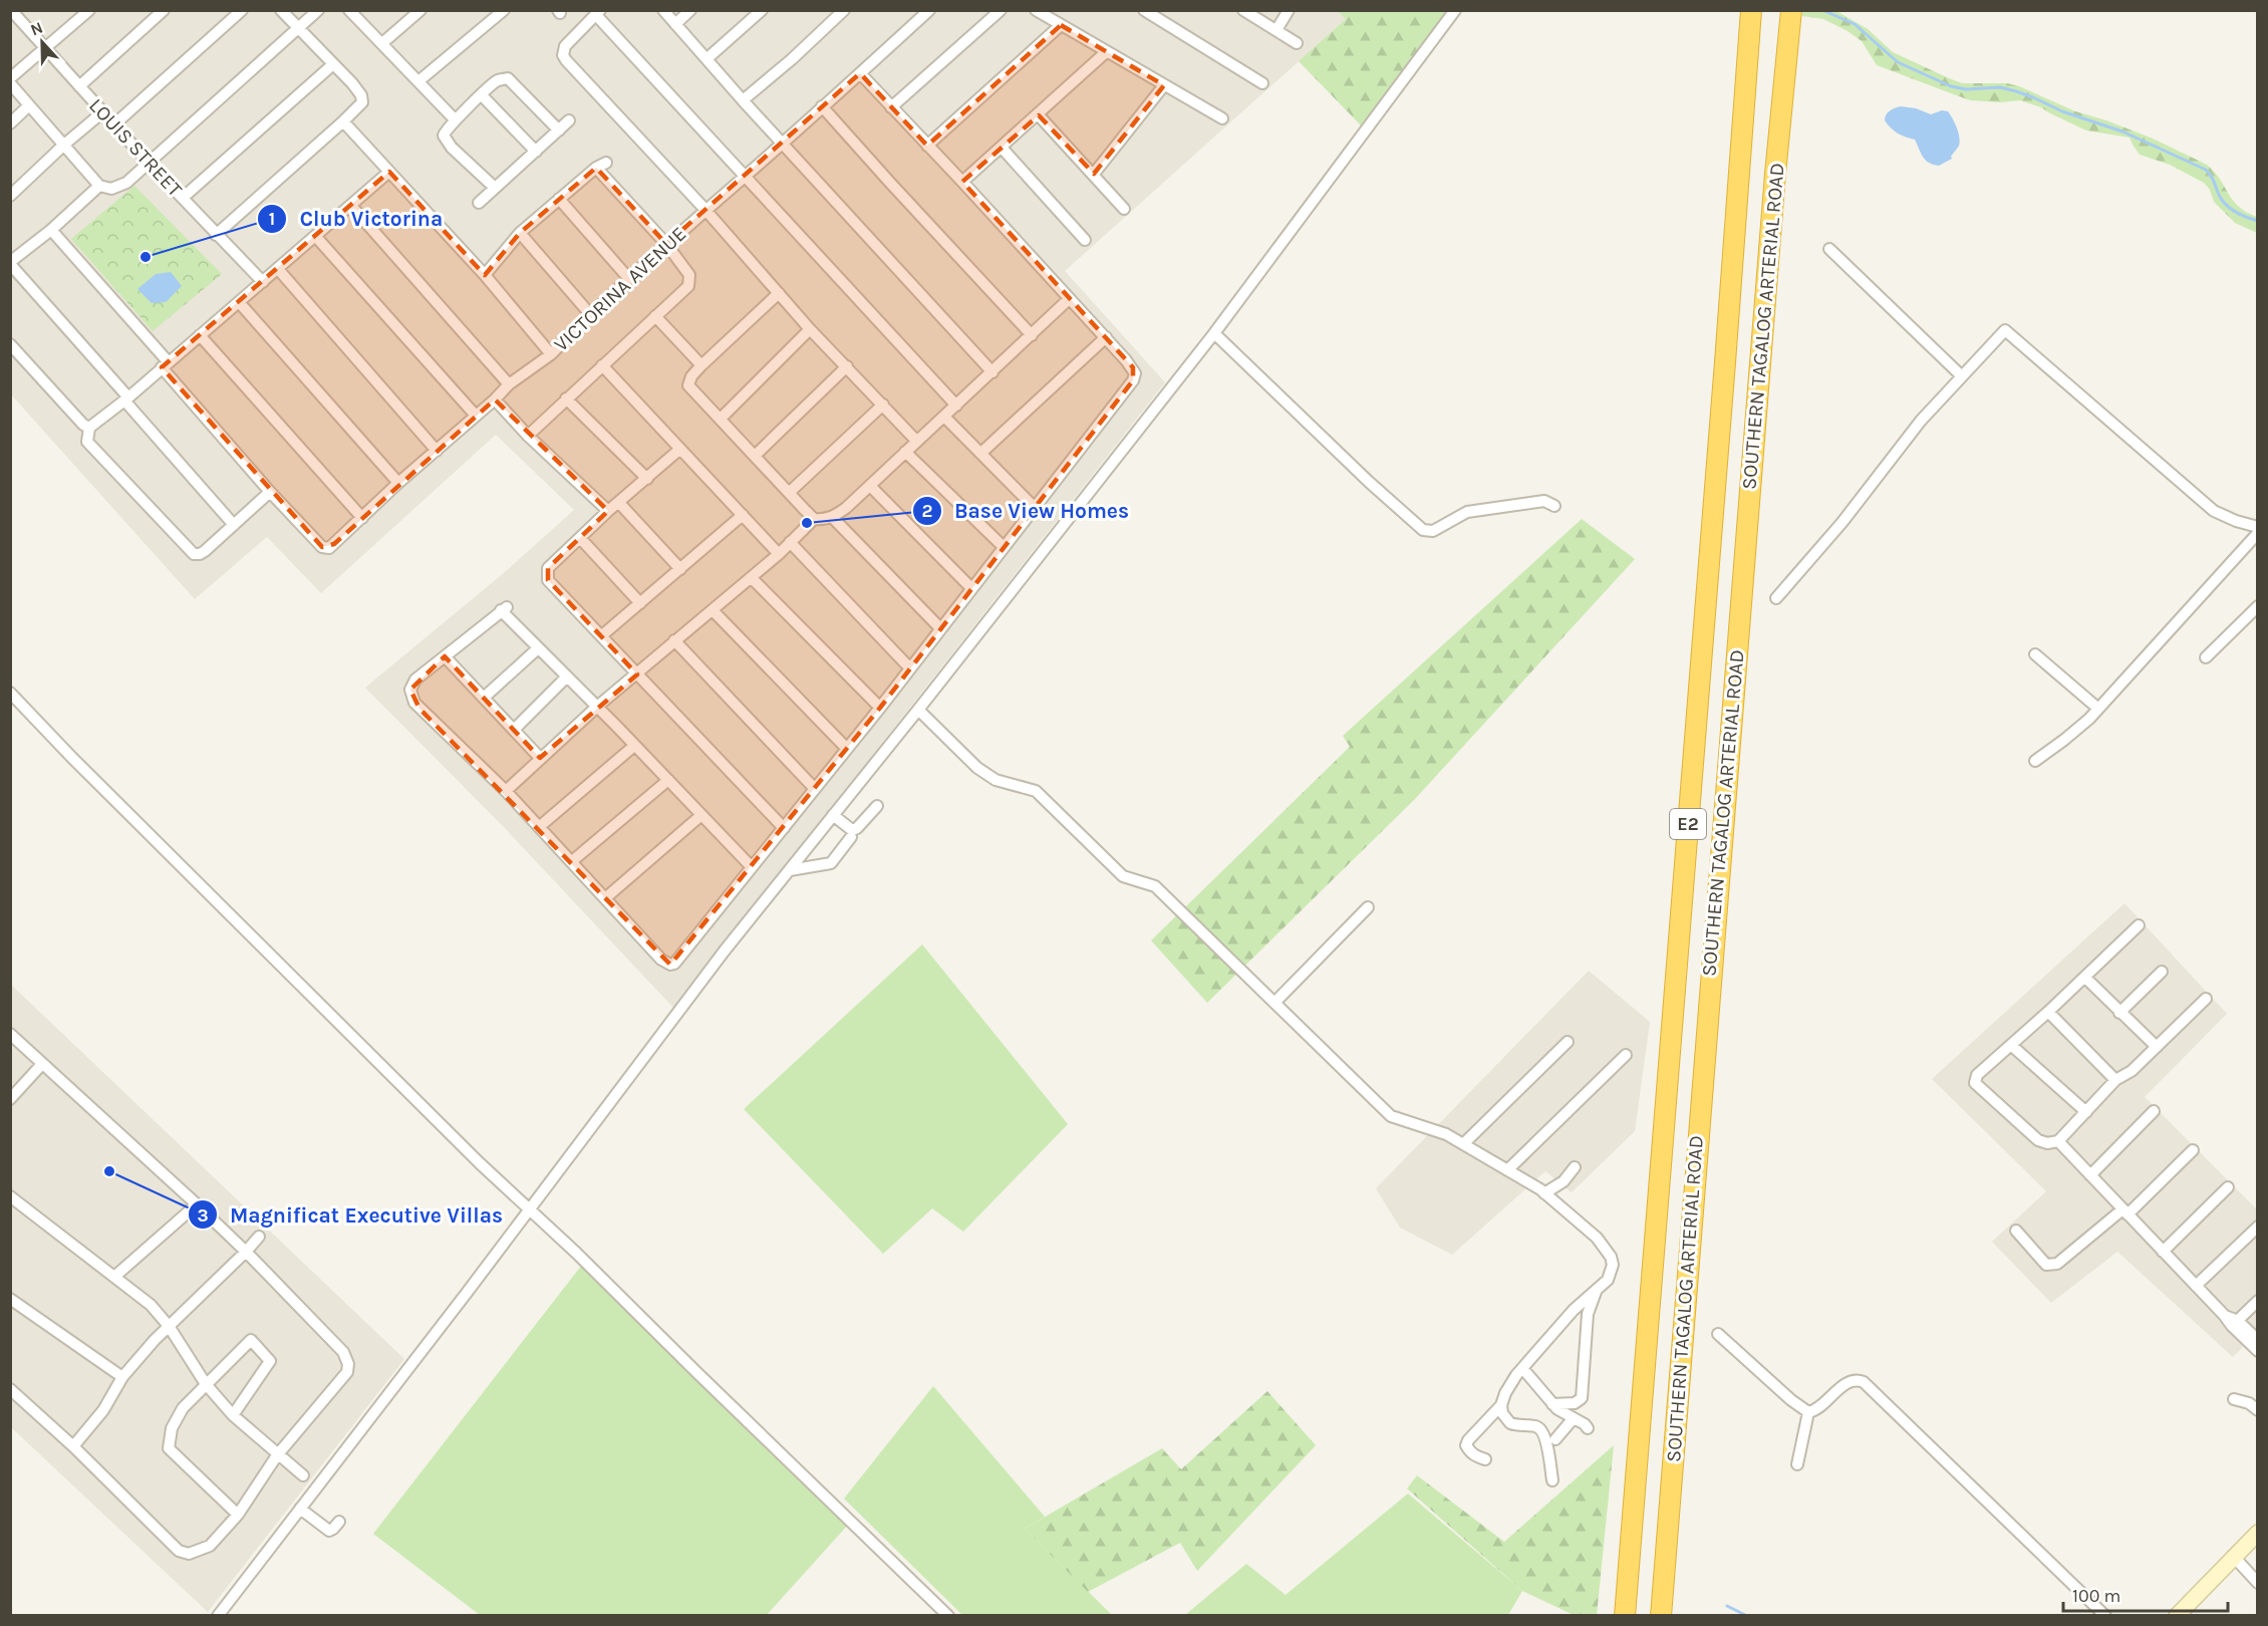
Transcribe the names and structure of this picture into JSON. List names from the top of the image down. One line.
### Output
{"streets":{"highway":["SOUTHERN TAGALOG ARTERIAL ROAD","E2"],"street":["LOUIS STREET","VICTORINA AVENUE"]},"places":["Club Victorina","Base View Homes","Magnificat Executive Villas"],"scale_bar":"100 m","north":"top"}
